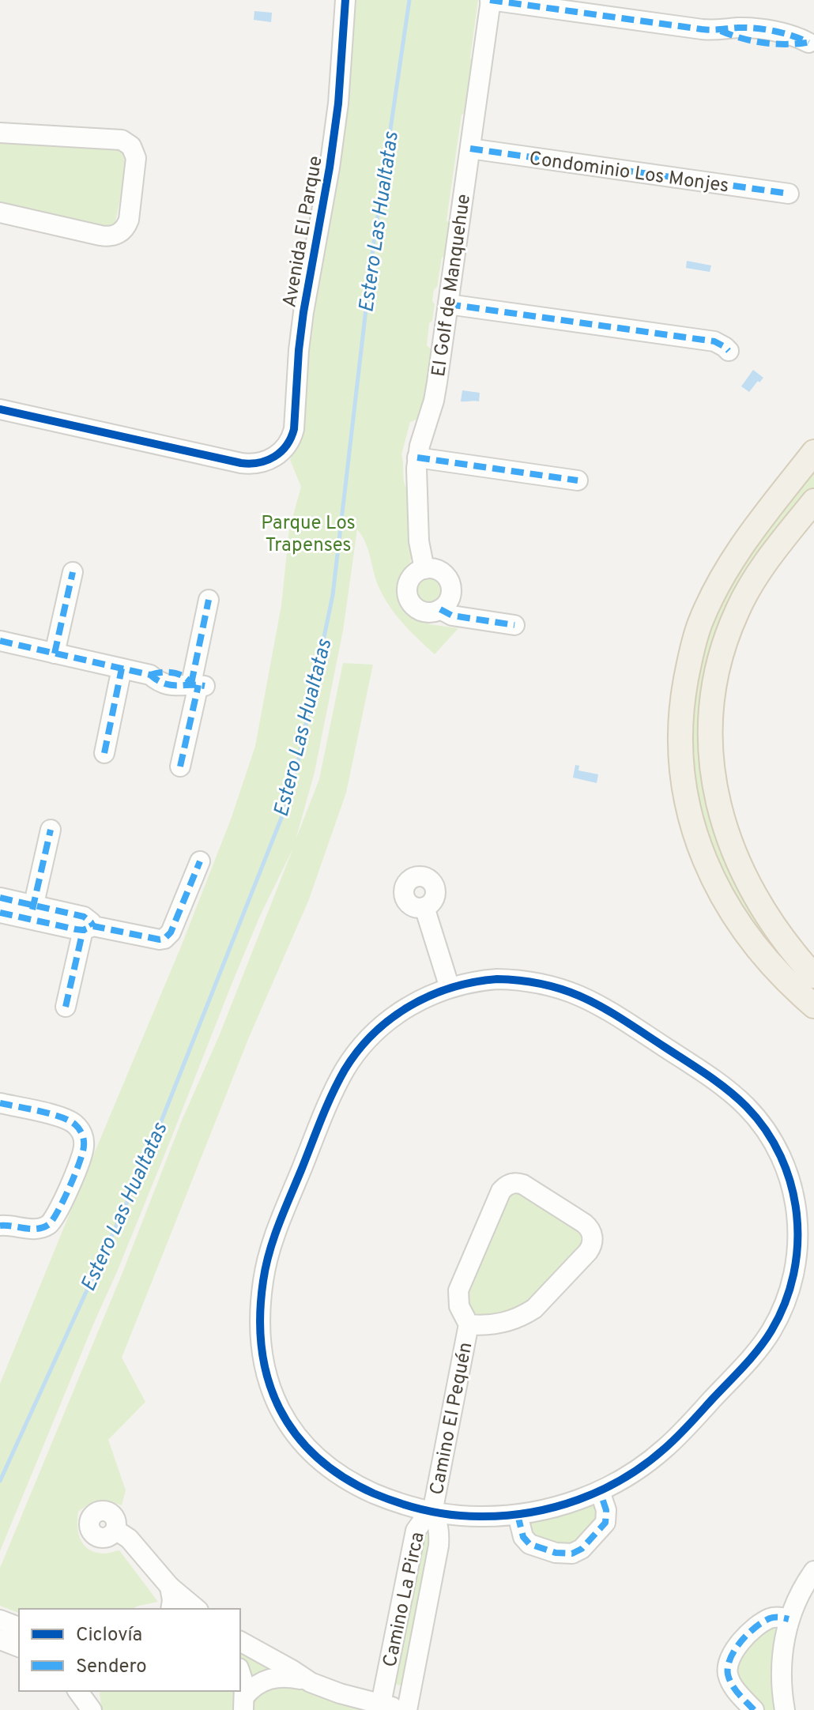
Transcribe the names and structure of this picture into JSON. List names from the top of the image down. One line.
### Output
{"streets":{"street":["Condominio Los Monjes","Avenida El Parque","El Golf de Manquehue","Camino El Pequén","Camino La Pirca"]},"crossings":[["Condominio Los Monjes","El Golf de Manquehue"],["Camino El Pequén","Camino La Pirca"]],"water":["Estero Las Hualtatas"],"parks":["Parque Los Trapenses"],"legend":["Ciclovía","Sendero"]}
